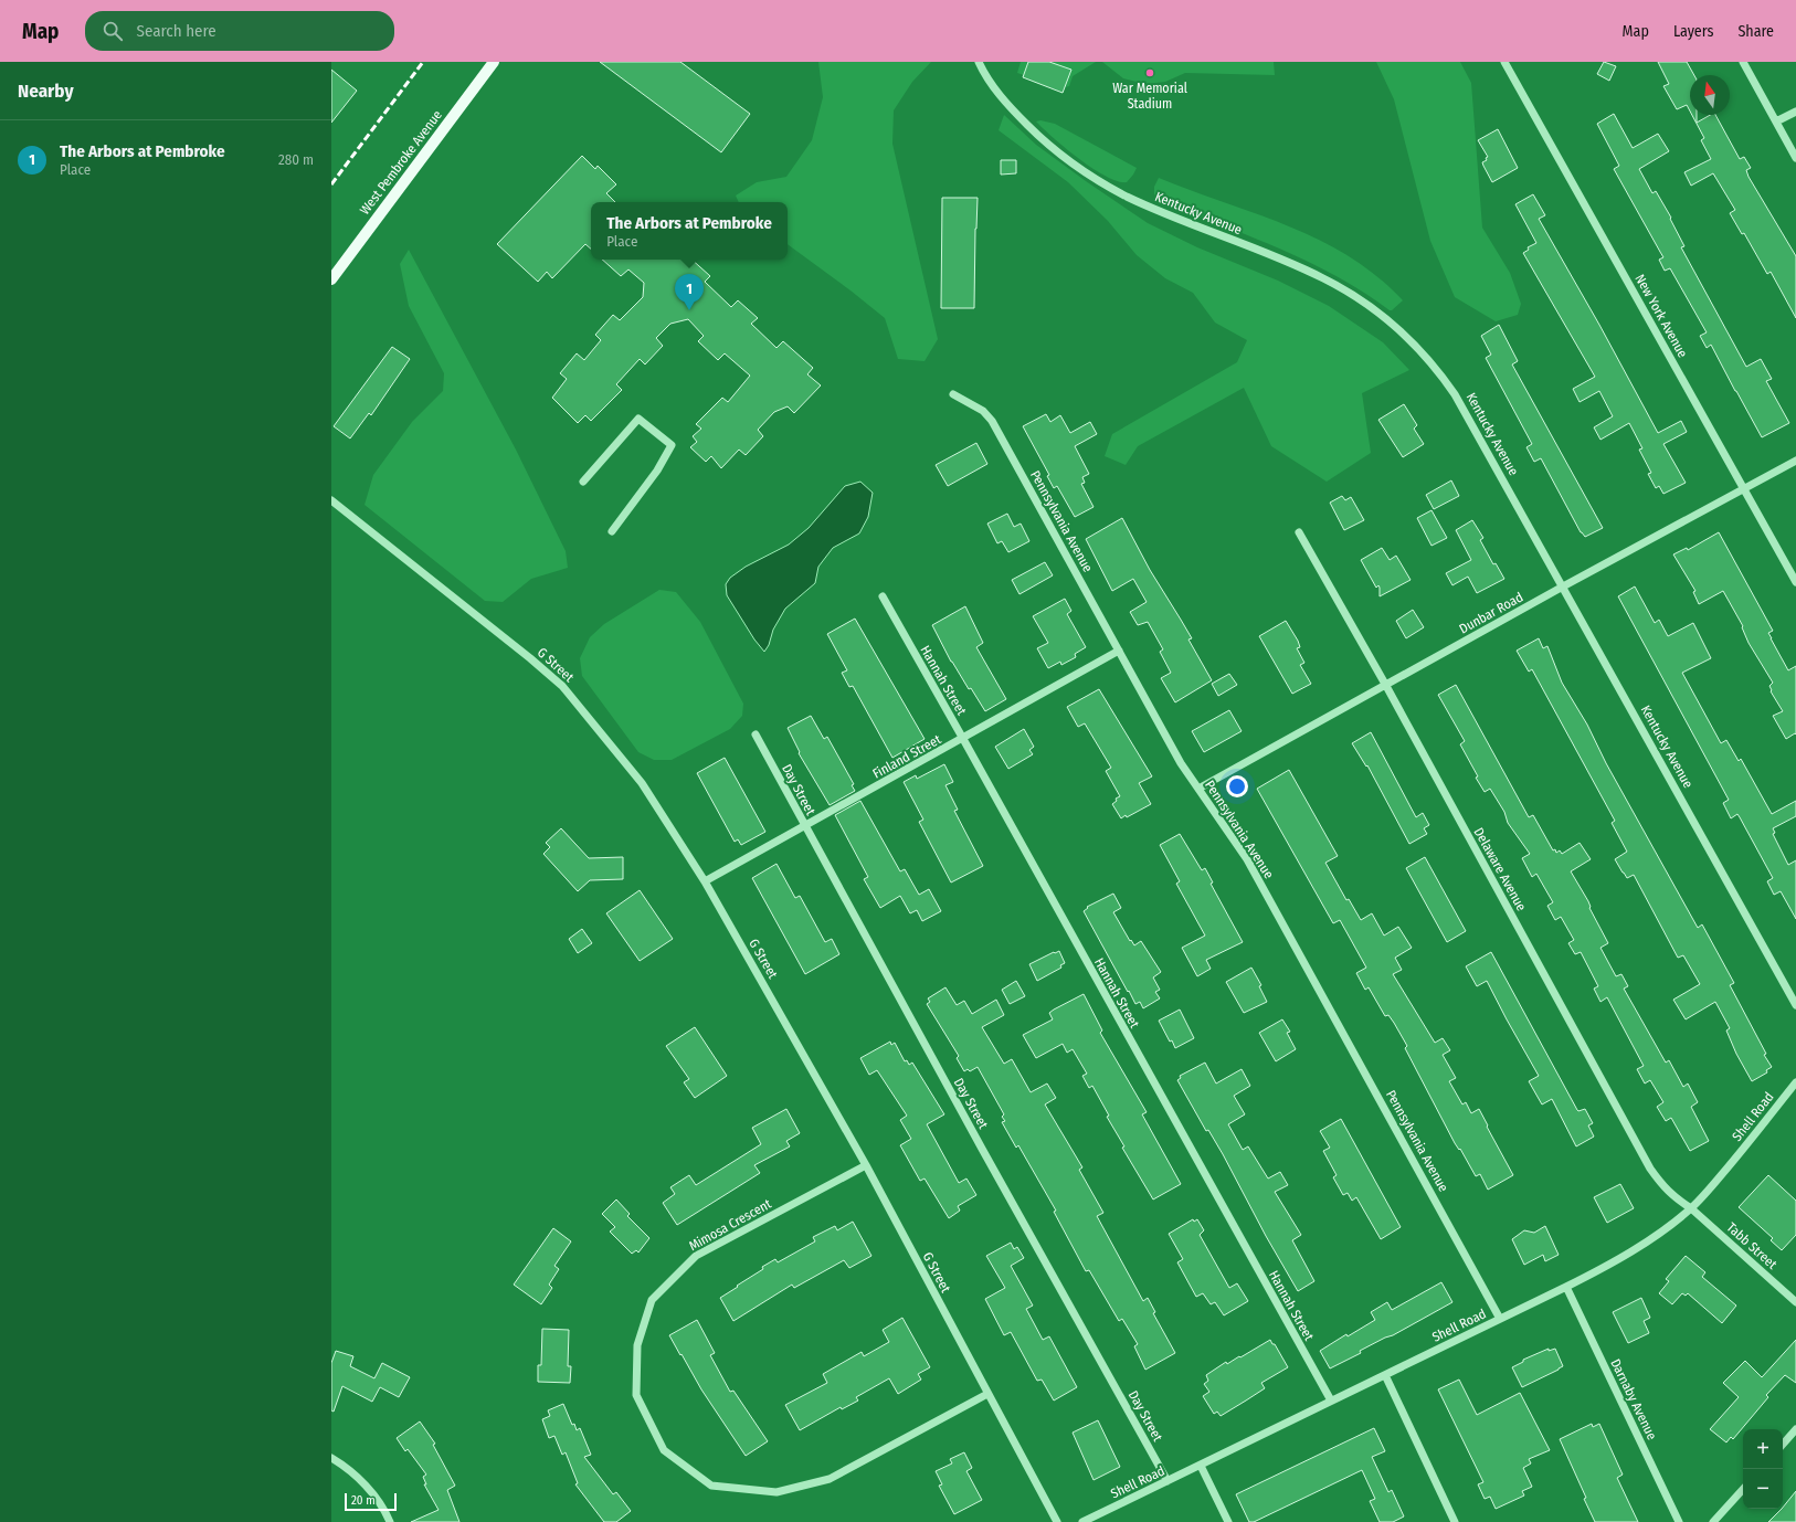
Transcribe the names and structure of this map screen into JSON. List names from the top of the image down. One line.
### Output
{"streets":{"main road":["West Pembroke Avenue"],"street":["Kentucky Avenue","New York Avenue","Pennsylvania Avenue","Dunbar Road","G Street","Hannah Street","Finland Street","Day Street","Delaware Avenue","Shell Road","Mimosa Crescent","Tabb Street","Darnaby Avenue"]},"crossings":[["Kentucky Avenue","Dunbar Road"],["New York Avenue","Dunbar Road"],["Pennsylvania Avenue","Dunbar Road"],["Pennsylvania Avenue","Finland Street"],["Pennsylvania Avenue","Shell Road"],["Dunbar Road","Delaware Avenue"],["G Street","Finland Street"],["G Street","Mimosa Crescent"],["Hannah Street","Finland Street"],["Hannah Street","Shell Road"],["Finland Street","Day Street"],["Day Street","Shell Road"],["Delaware Avenue","Shell Road"],["Delaware Avenue","Tabb Street"],["Shell Road","Tabb Street"],["Shell Road","Darnaby Avenue"]],"places":["War Memorial Stadium"],"scale_bar":"20 m","north":"top","page":{"header":"Map","search":"Search here","nav":["Map","Layers","Share"],"heading":"Nearby","list":[{"mark":"1","name":"The Arbors at Pembroke","note":"Place","value":"280 m"}],"popup":["The Arbors at Pembroke","Place"],"pins":"1","map_buttons":["+","−"],"scale":"20 m"}}
